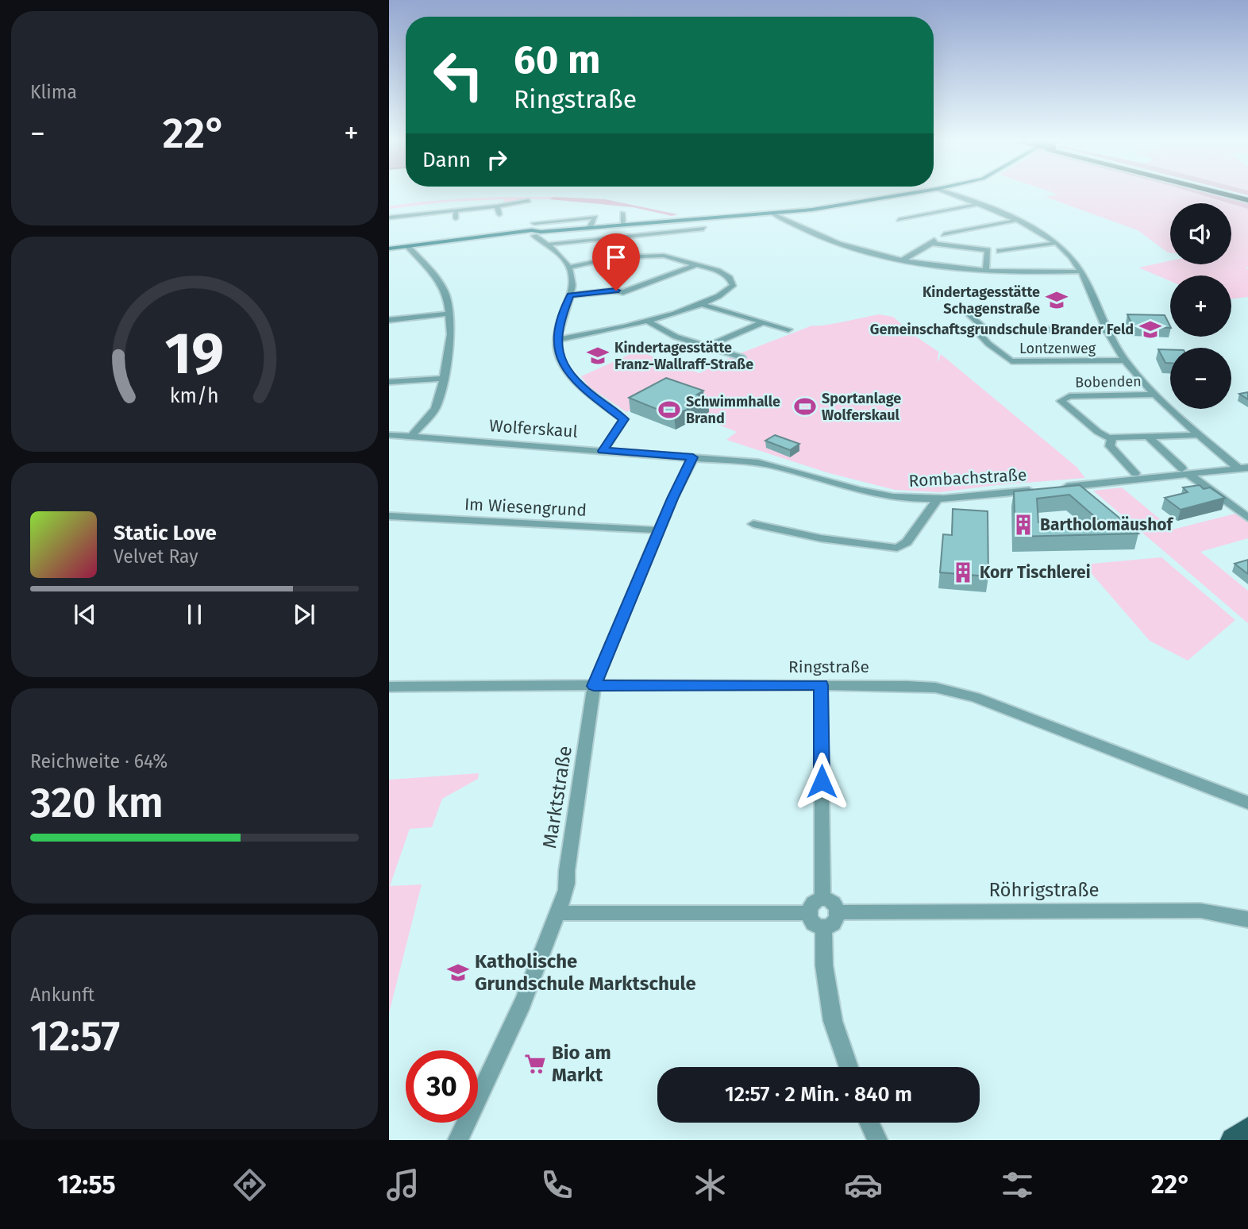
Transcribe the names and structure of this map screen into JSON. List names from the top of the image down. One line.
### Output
{"streets":{"street":["Lontzenweg","Bobenden","Wolferskaul","Rombachstraße","Im Wiesengrund","Ringstraße","Marktstraße","Röhrigstraße"]},"crossings":[["Wolferskaul","Rombachstraße"],["Ringstraße","Marktstraße"]],"places":{"school or university":["Kindertagesstätte Schagenstraße","Gemeinschaftsgrundschule Brander Feld","Kindertagesstätte Franz-Wallraff-Straße","Katholische Grundschule Marktschule"],"sports":["Sportanlage Wolferskaul","Schwimmhalle Brand"],"building":["Bartholomäushof","Korr Tischlerei"],"supermarket":["Bio am Markt"]},"page":{"tile":["Klima",["Reichweite · 64%","320 km"],["Ankunft","12:57"]],"turn":["60 m","Ringstraße"],"heat":["−","22°","+"],"then":"Dann","map_buttons":["+","−"],"song":["Static Love","Velvet Ray"],"limit":"30","trip":"12:57 · 2 Min. · 840 m","tabs":["12:55","22°"],"gauge":["19","km/h"]}}
